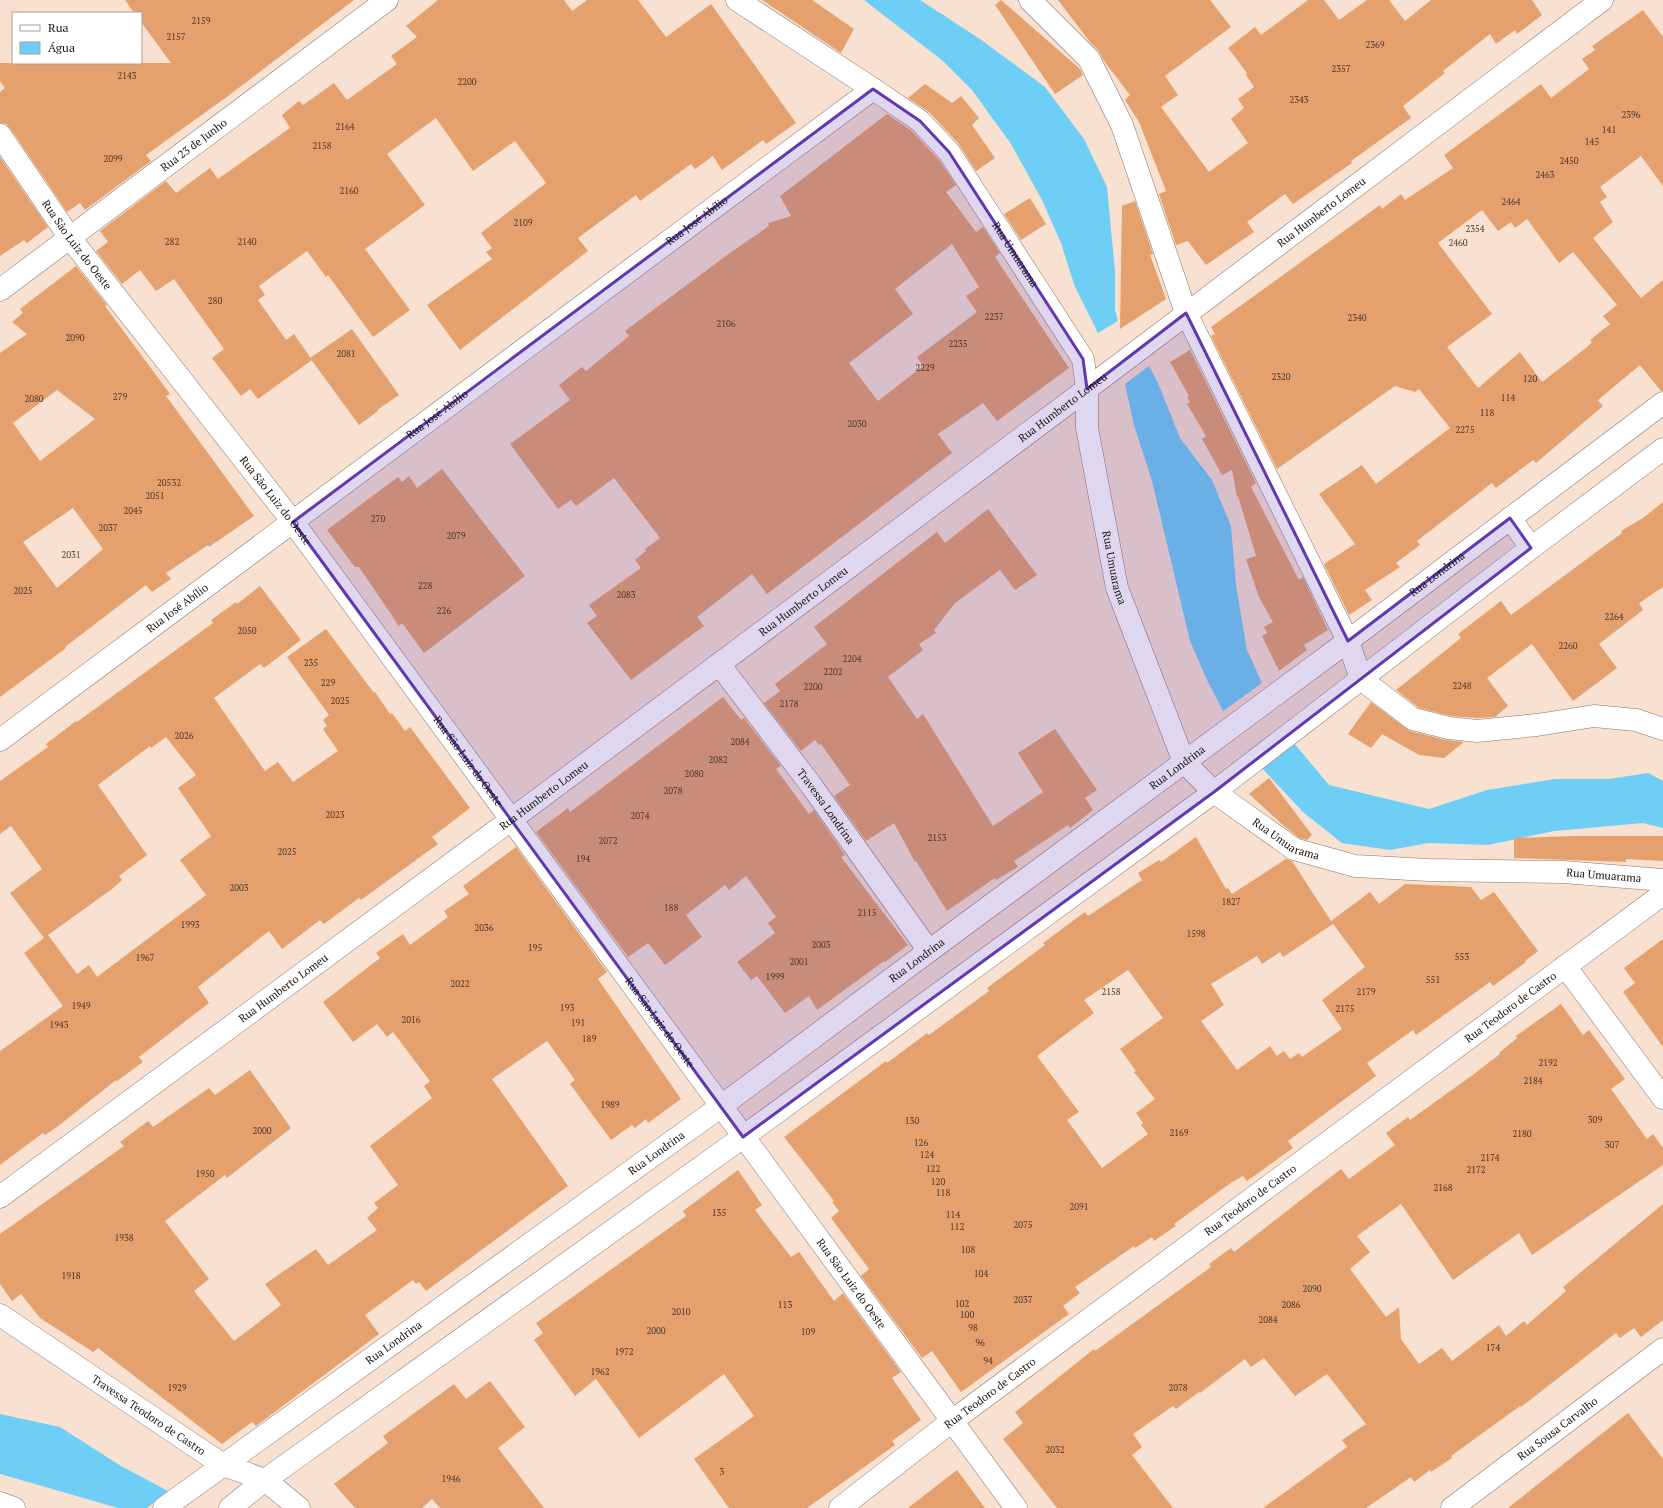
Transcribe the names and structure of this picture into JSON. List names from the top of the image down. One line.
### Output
{"streets":{"street":["Rua 23 de Junho","Rua Humberto Lomeu","Rua José Abílio","Rua São Luiz do Oeste","Rua Umuarama","Rua Londrina","Travessa Londrina","Rua Teodoro de Castro","Travessa Teodoro de Castro","Rua Sousa Carvalho"]},"crossings":[["Rua 23 de Junho","Rua São Luiz do Oeste"],["Rua Humberto Lomeu","Rua São Luiz do Oeste"],["Rua Humberto Lomeu","Rua Umuarama"],["Rua Humberto Lomeu","Travessa Londrina"],["Rua José Abílio","Rua São Luiz do Oeste"],["Rua José Abílio","Rua Umuarama"],["Rua São Luiz do Oeste","Rua Londrina"],["Rua São Luiz do Oeste","Rua Teodoro de Castro"],["Rua Umuarama","Rua Londrina"],["Rua Londrina","Travessa Londrina"],["Rua Londrina","Travessa Teodoro de Castro"]],"house_numbers":["2159","2157","2369","2357","2143","2200","2343","2396","2164","141","145","2158","2099","2450","2463","2160","2464","2109","2354","282","2140","2460","280","2237","2340","2106","2090","2235","2081","2229","2320","120","279","114","2080","118","2030","2275","20532","2051","2045","270","2037","2079","2031","228","2025","2083","226","2264","2050","2260","2204","235","2202","229","2248","2200","2025","2178","2026","2084","2082","2080","2078","2023","2074","2153","2072","2025","194","2003","1827","188","2115","1993","2036","1598","2003","195","553","1967","2001","1999","551","2022","2158","2179","1949","193","2175","2016","191","1943","189","2192","2184","1989","309","130","2000","2169","2180","126","307","124","2174","122","2172","1950","120","2168","118","2091","135","114","2075","112","1938","108","104","1918","2090","2037","102","113","2086","2010","100","2084","98","2000","109","96","174","1972","94","1962","1929","2078","2032","3","1946"],"legend":["Rua","Água"]}
